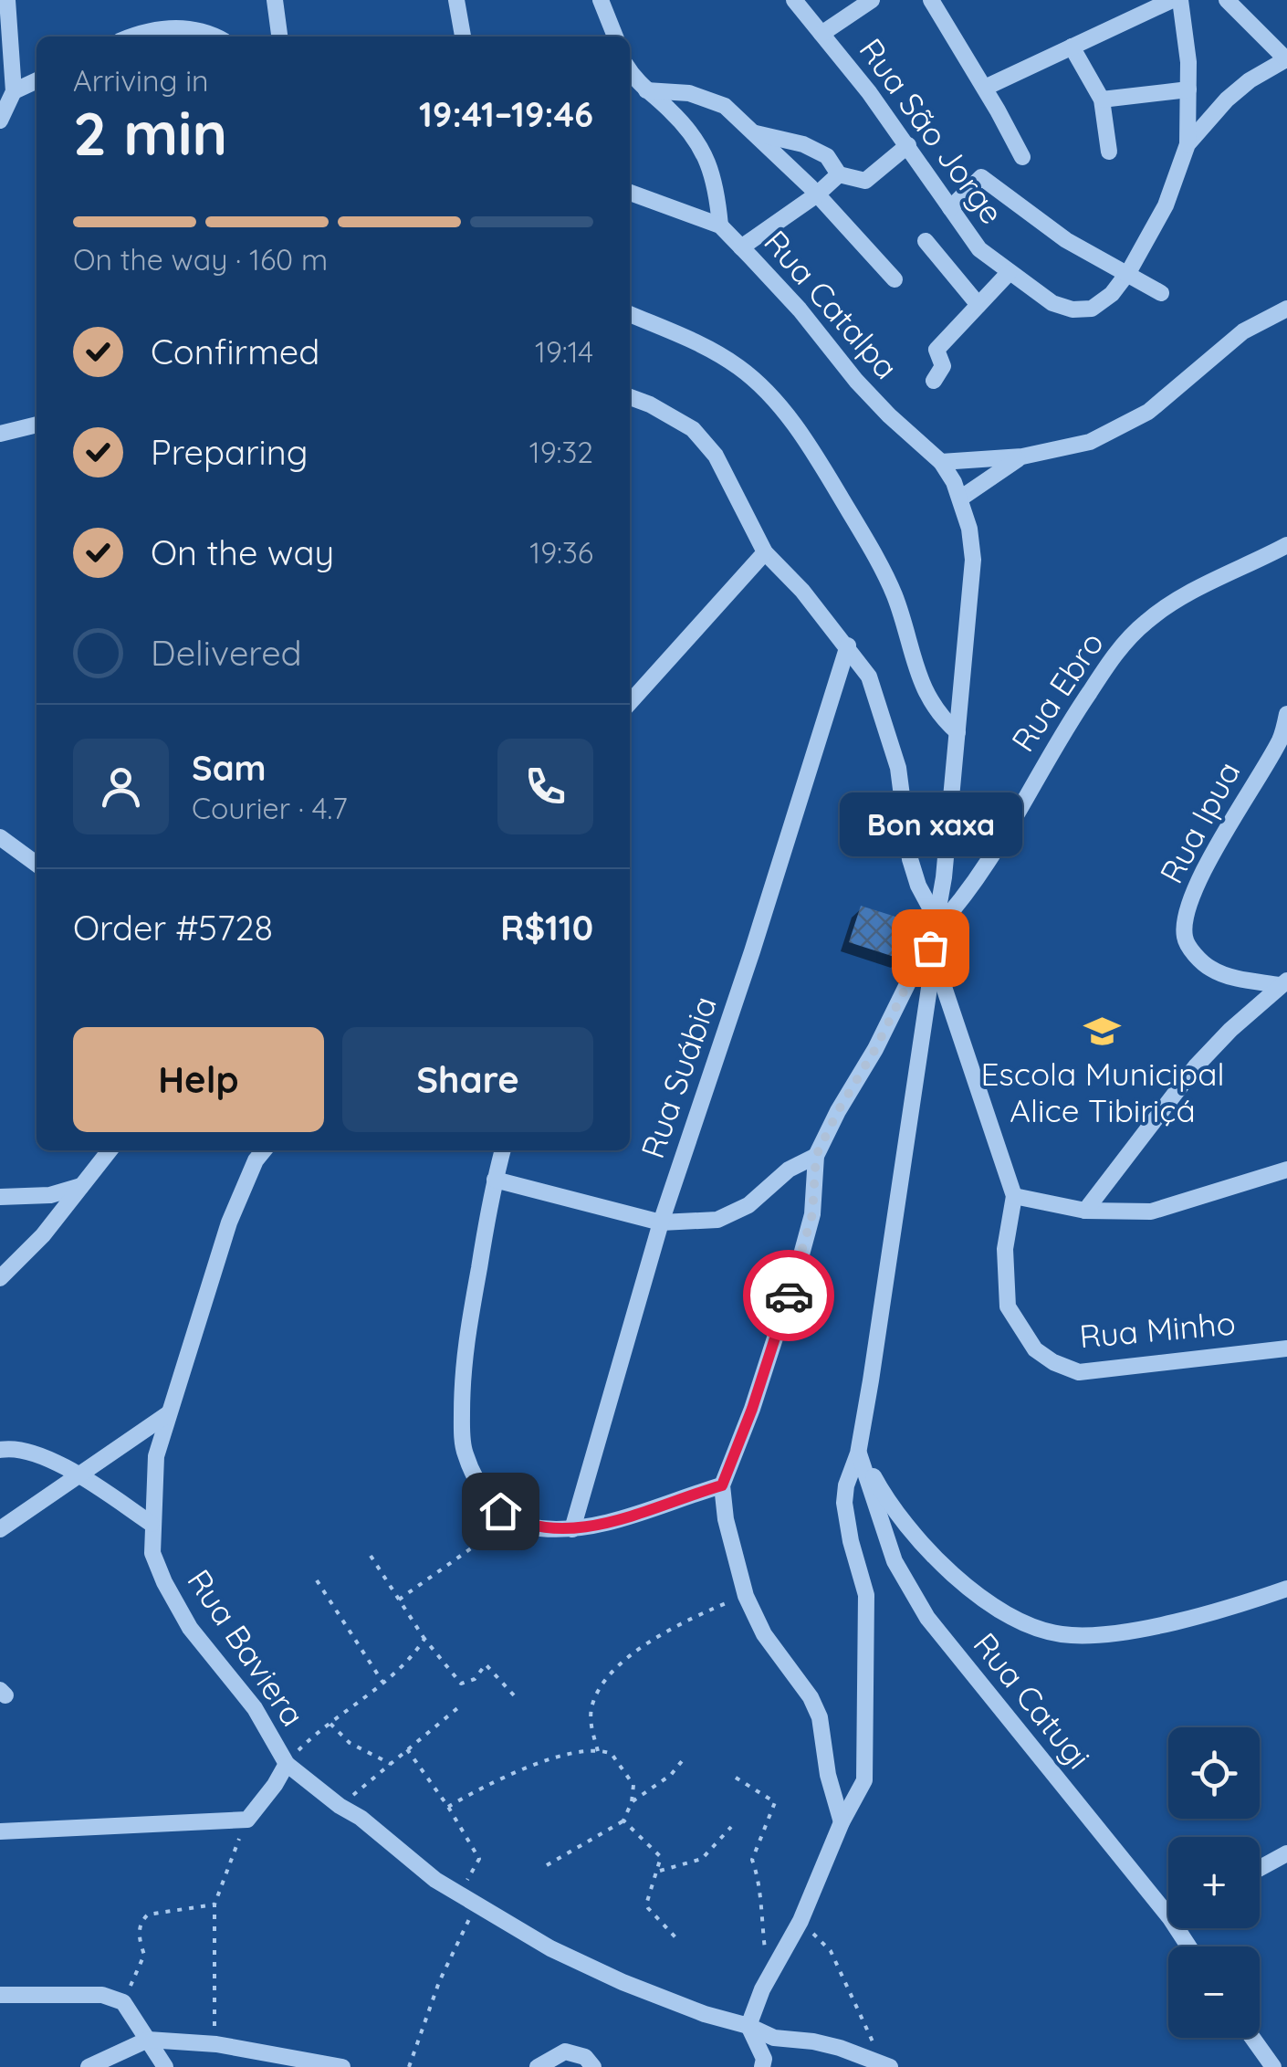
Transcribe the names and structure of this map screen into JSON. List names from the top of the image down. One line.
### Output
{"streets":{"street":["Rua São Jorge","Rua Catalpa","Rua Ebro","Rua Ipua","Rua Suábia","Rua Minho","Rua Baviera","Rua Catugi"]},"crossings":[["Rua Catalpa","Rua Ebro"],["Rua Catalpa","Rua Catugi"]],"places":{"other":["Bon xaxa"],"school or university":["Escola Municipal Alice Tibiriçá"]},"page":{"heading":["2 min","Arriving in","19:41–19:46"],"panel":["Sam","Courier · 4.7","Order #5728","R$110"],"bar":"On the way · 160 m","list":[["Confirmed","19:14"],["Preparing","19:32"],["On the way","19:36"],"Delivered"],"bubble":"Bon xaxa","buttons":["Help","Share"],"map_buttons":["+","−"]}}
